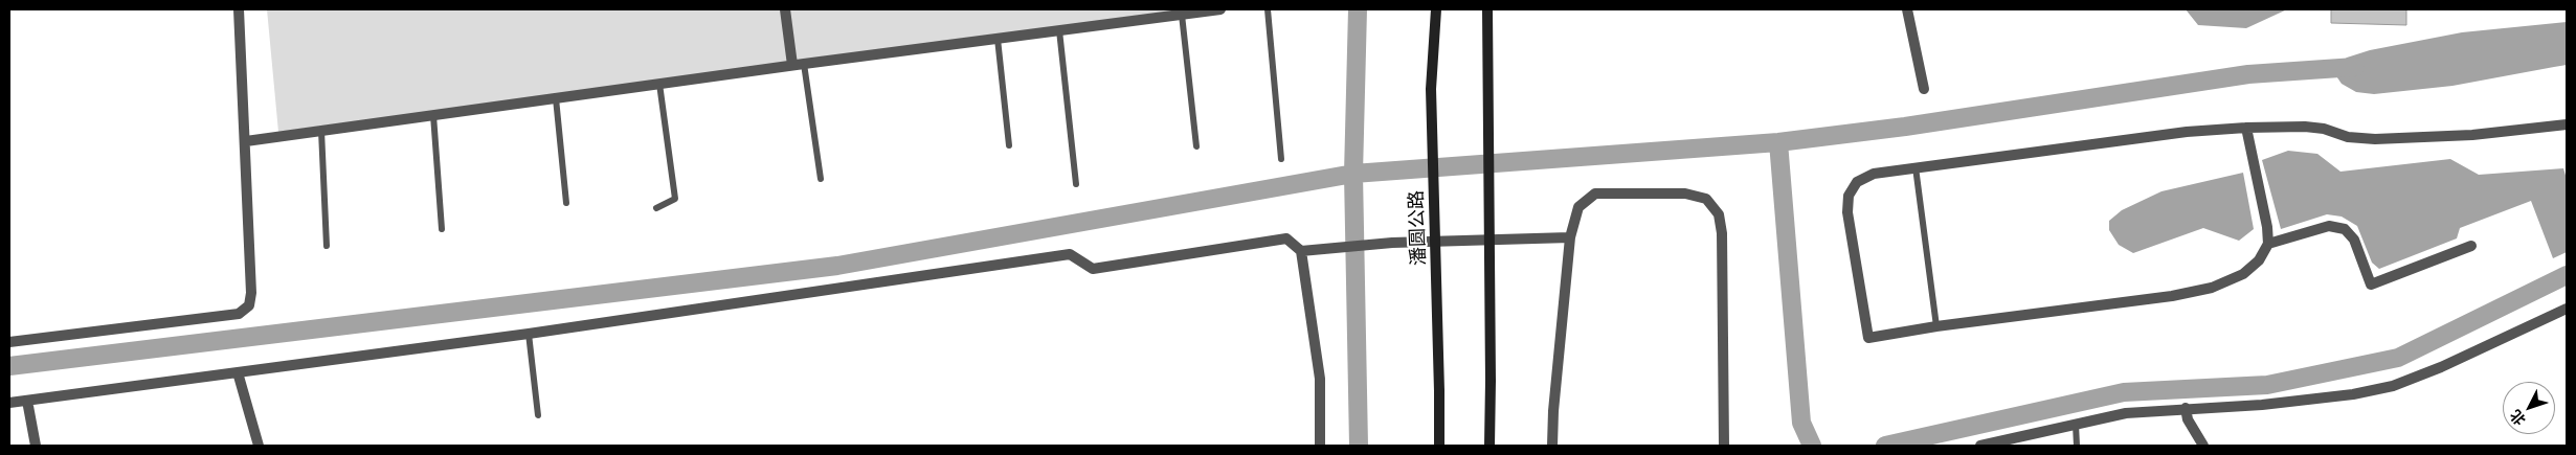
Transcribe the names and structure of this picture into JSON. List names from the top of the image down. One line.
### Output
{"streets":{"main road":["潘圆公路"]},"north":"bottom left"}
